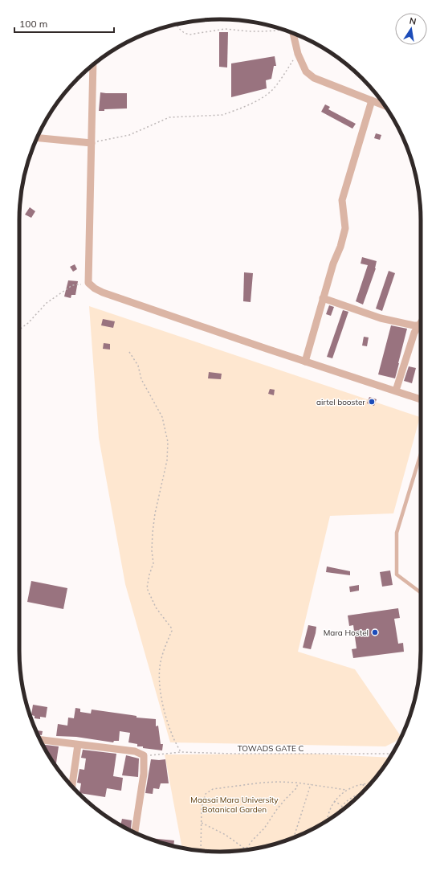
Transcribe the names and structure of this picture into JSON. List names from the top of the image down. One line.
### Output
{"streets":{"path":["TOWADS GATE C"]},"parks":["Maasai Mara University Botanical Garden"],"places":["airtel booster","Mara Hostel"],"scale_bar":"100 m","north":"top"}
